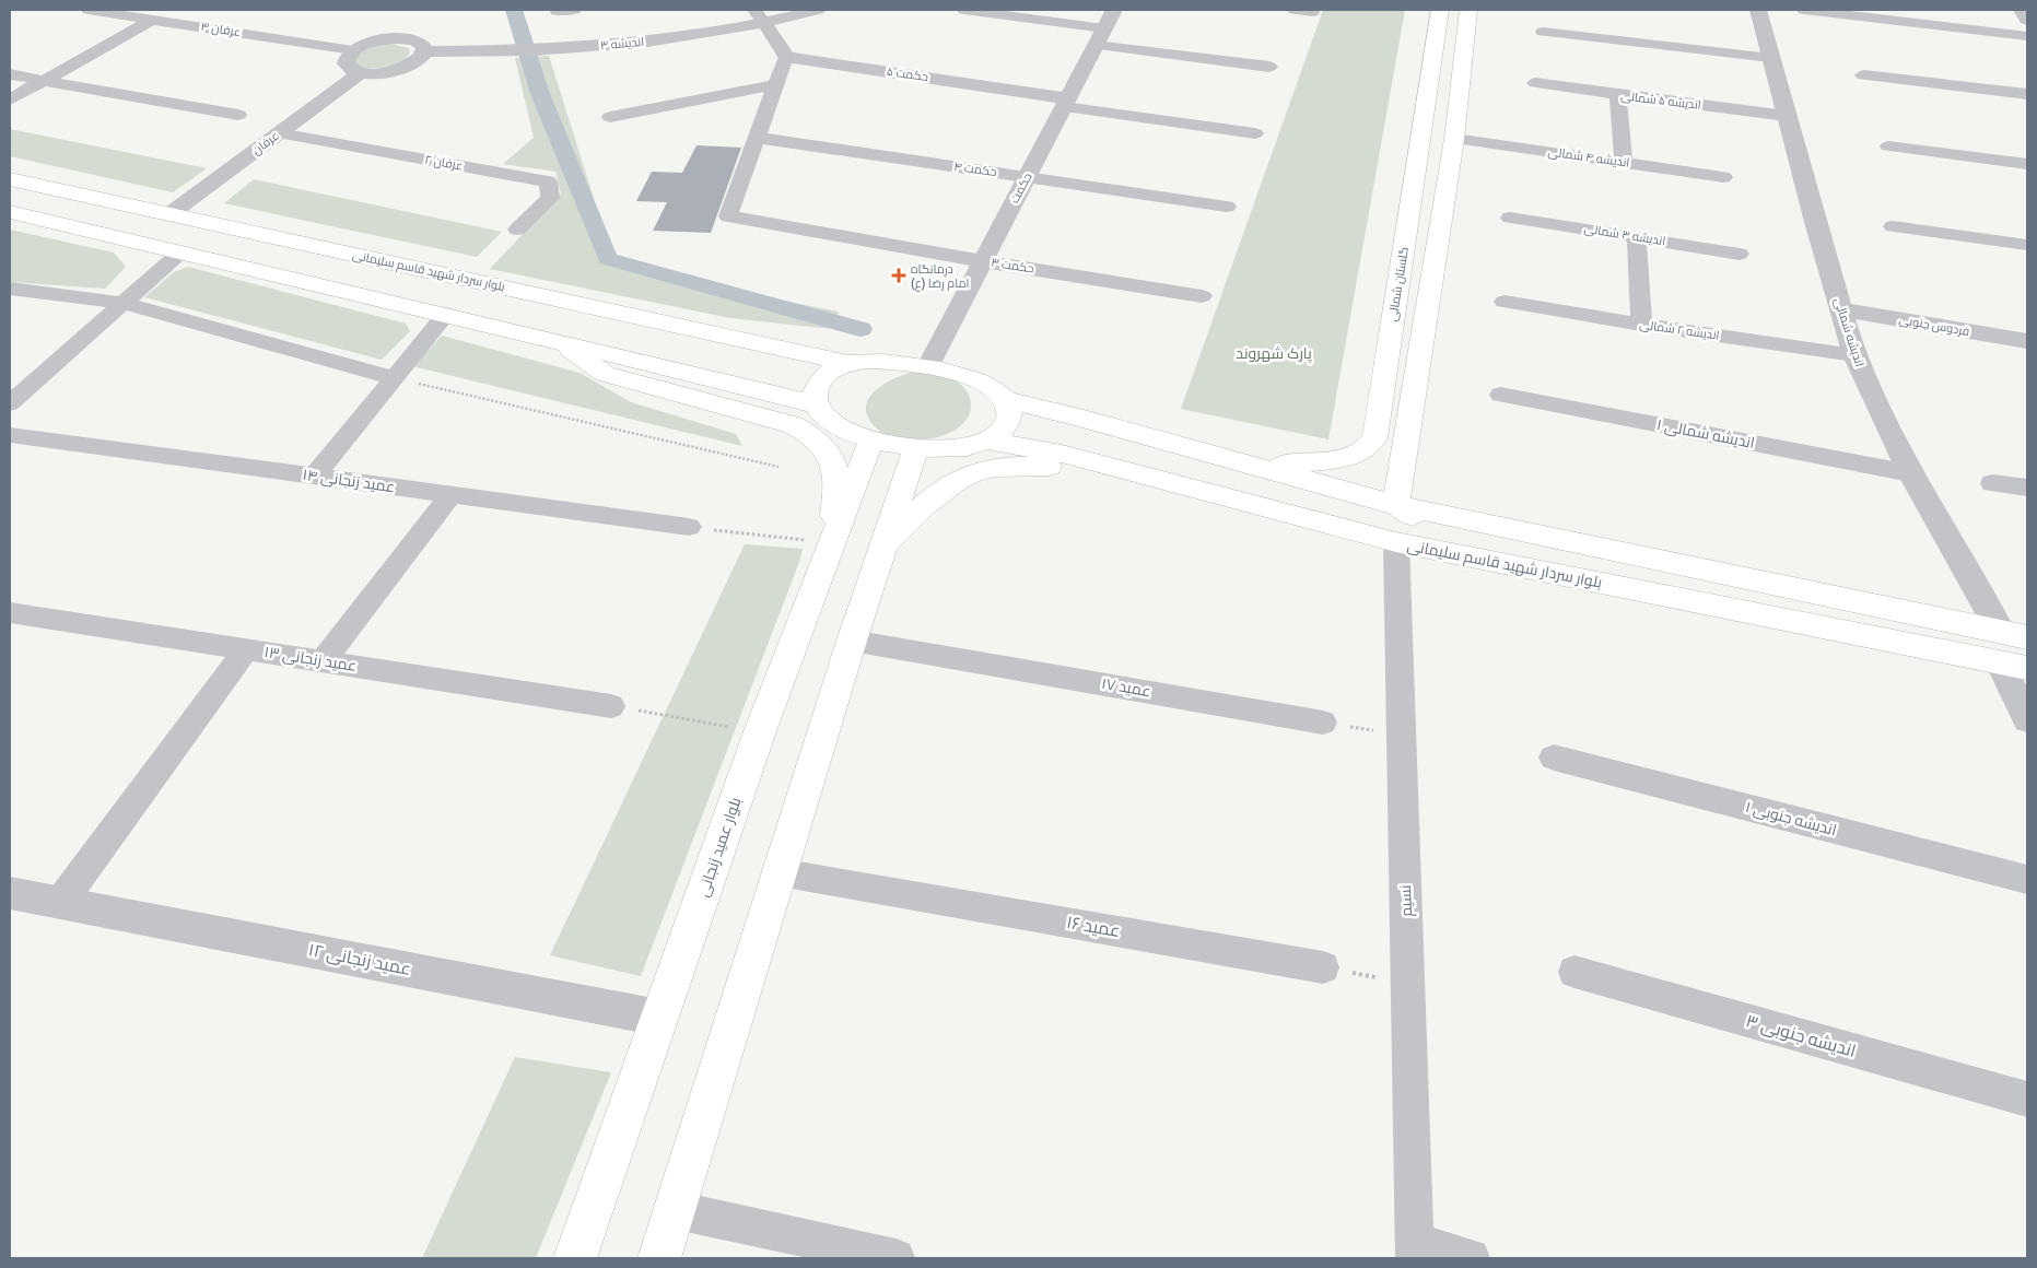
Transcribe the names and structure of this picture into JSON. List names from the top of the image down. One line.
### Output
{"streets":{"main road":["بلوار سردار شهید قاسم سلیمانی","گلستان شمالی","بلوار عمید زنجانی"],"street":["عرفان ۳","اندیشه ۳","حکمت ۵","اندیشه ۵ شمالی","عرفان","اندیشه ۴ شمالی","عرفان ۲","حکمت ۴","حکمت","اندیشه ۳ شمالی","حکمت ۳","فردوس جنوبی","اندیشه ۲ شمالی","اندیشه شمالی","اندیشه شمالی ۱","عمید زنجانی ۱۴","عمید زنجانی ۱۳","عمید ۱۷","اندیشه جنوبی ۱","نسیم","عمید ۱۶","عمید زنجانی ۱۲","اندیشه جنوبی ۳"]},"crossings":[["حکمت ۵","حکمت"],["اندیشه ۵ شمالی","اندیشه شمالی"],["عرفان","عرفان ۲"],["عرفان","بلوار سردار شهید قاسم سلیمانی"],["حکمت ۴","حکمت"],["حکمت ۴","حکمت ۳"],["حکمت","حکمت ۳"],["حکمت","بلوار سردار شهید قاسم سلیمانی"],["بلوار سردار شهید قاسم سلیمانی","نسیم"],["فردوس جنوبی","اندیشه شمالی"],["اندیشه ۲ شمالی","اندیشه شمالی"],["اندیشه شمالی","اندیشه شمالی ۱"],["بلوار عمید زنجانی","عمید زنجانی ۱۲"]],"parks":["پارک شهروند"],"places":{"health":["درمانگاه امام رضا (ع)"]}}
